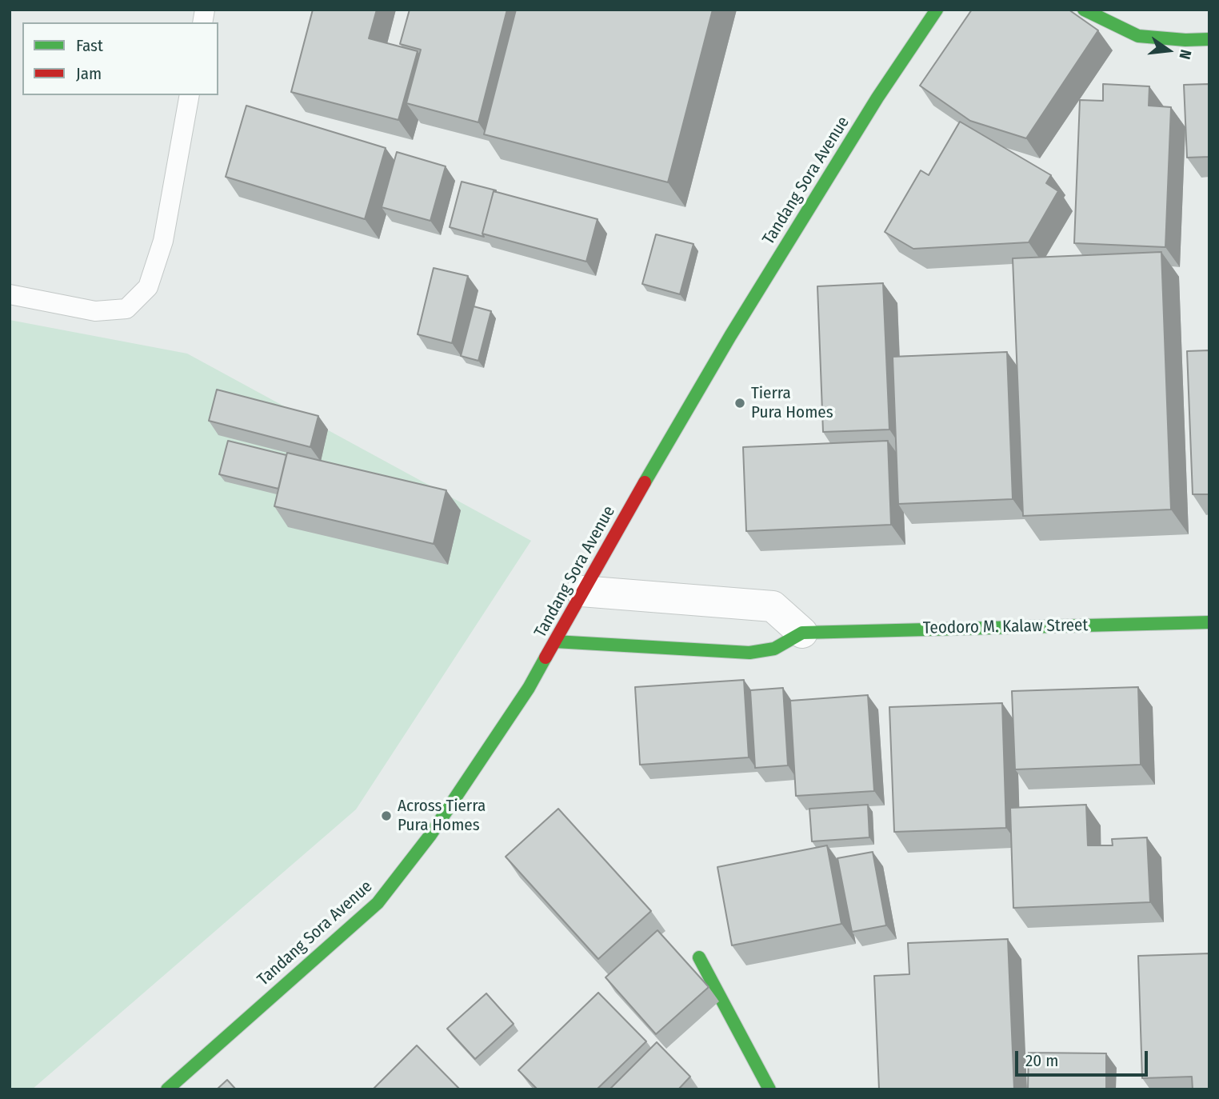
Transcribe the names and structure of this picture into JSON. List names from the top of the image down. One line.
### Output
{"streets":{"main road":["Tandang Sora Avenue","Teodoro M. Kalaw Street"]},"crossings":[["Tandang Sora Avenue","Teodoro M. Kalaw Street"]],"places":["Tierra Pura Homes","Across Tierra Pura Homes"],"legend":["Fast","Jam"],"scale_bar":"20 m","north":"right"}
